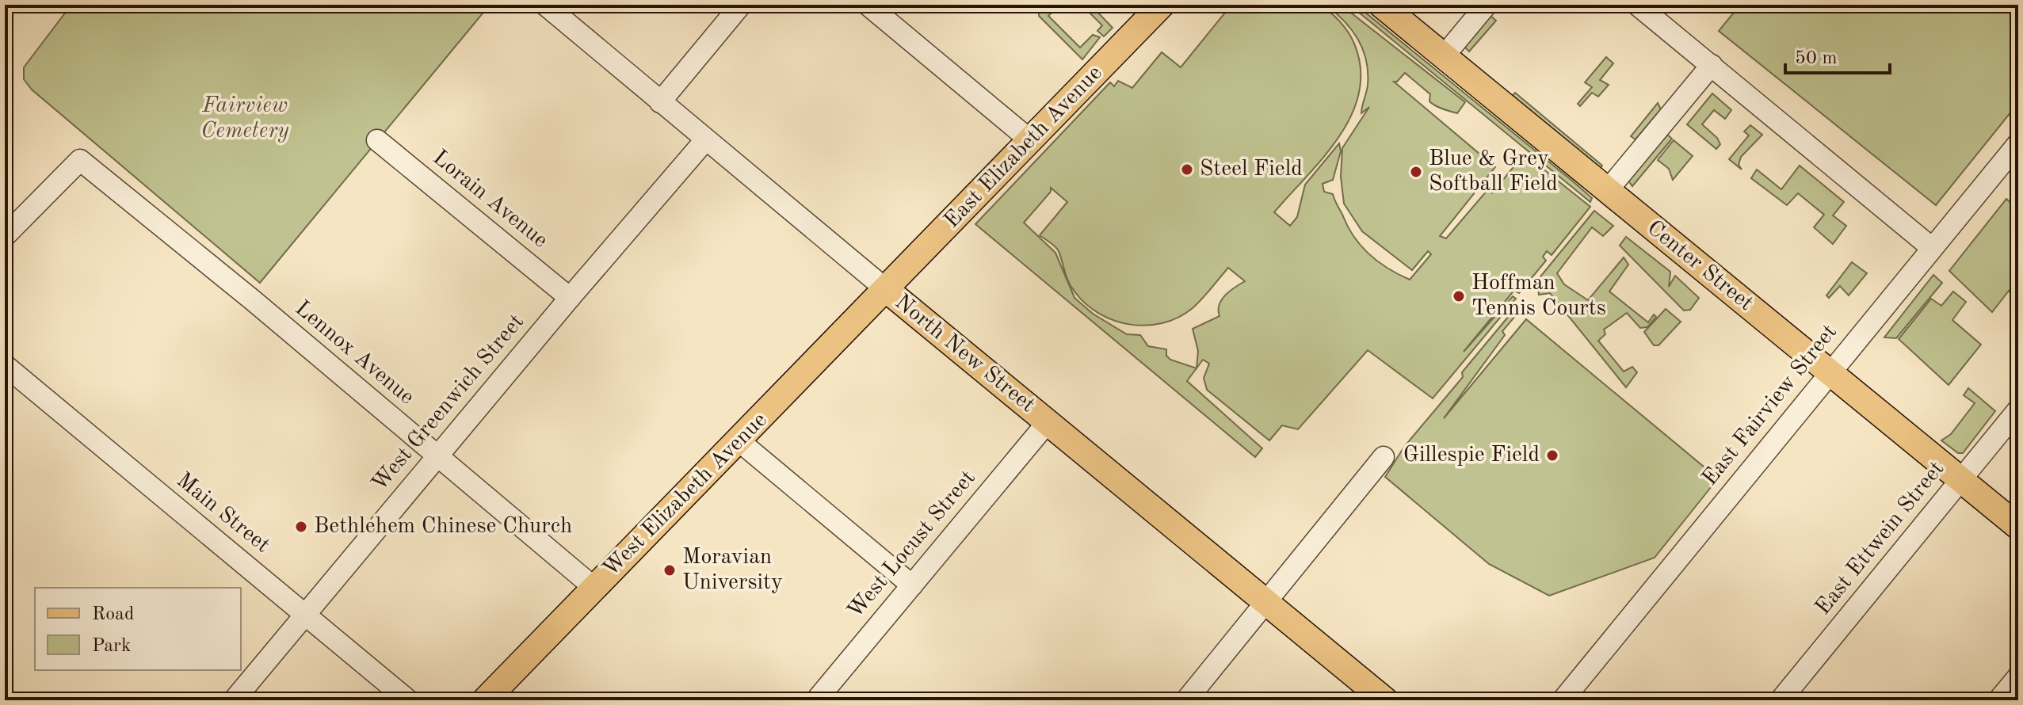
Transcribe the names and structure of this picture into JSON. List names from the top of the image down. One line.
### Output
{"streets":{"main road":["East Elizabeth Avenue","Center Street","North New Street","West Elizabeth Avenue"],"street":["Lorain Avenue","Lennox Avenue","West Greenwich Street","East Fairview Street","Main Street","East Ettwein Street","West Locust Street"]},"crossings":[["East Elizabeth Avenue","North New Street"],["East Elizabeth Avenue","West Elizabeth Avenue"],["Lorain Avenue","West Greenwich Street"],["Center Street","East Fairview Street"],["Center Street","East Ettwein Street"],["Lennox Avenue","West Greenwich Street"],["Lennox Avenue","West Elizabeth Avenue"],["North New Street","West Greenwich Street"],["North New Street","West Elizabeth Avenue"],["North New Street","West Locust Street"],["West Greenwich Street","Main Street"]],"parks":["Fairview Cemetery"],"places":["Steel Field","Blue & Grey Softball Field","Hoffman Tennis Courts","Gillespie Field","Bethlehem Chinese Church","Moravian University"],"legend":["Road","Park"],"scale_bar":"50 m"}
